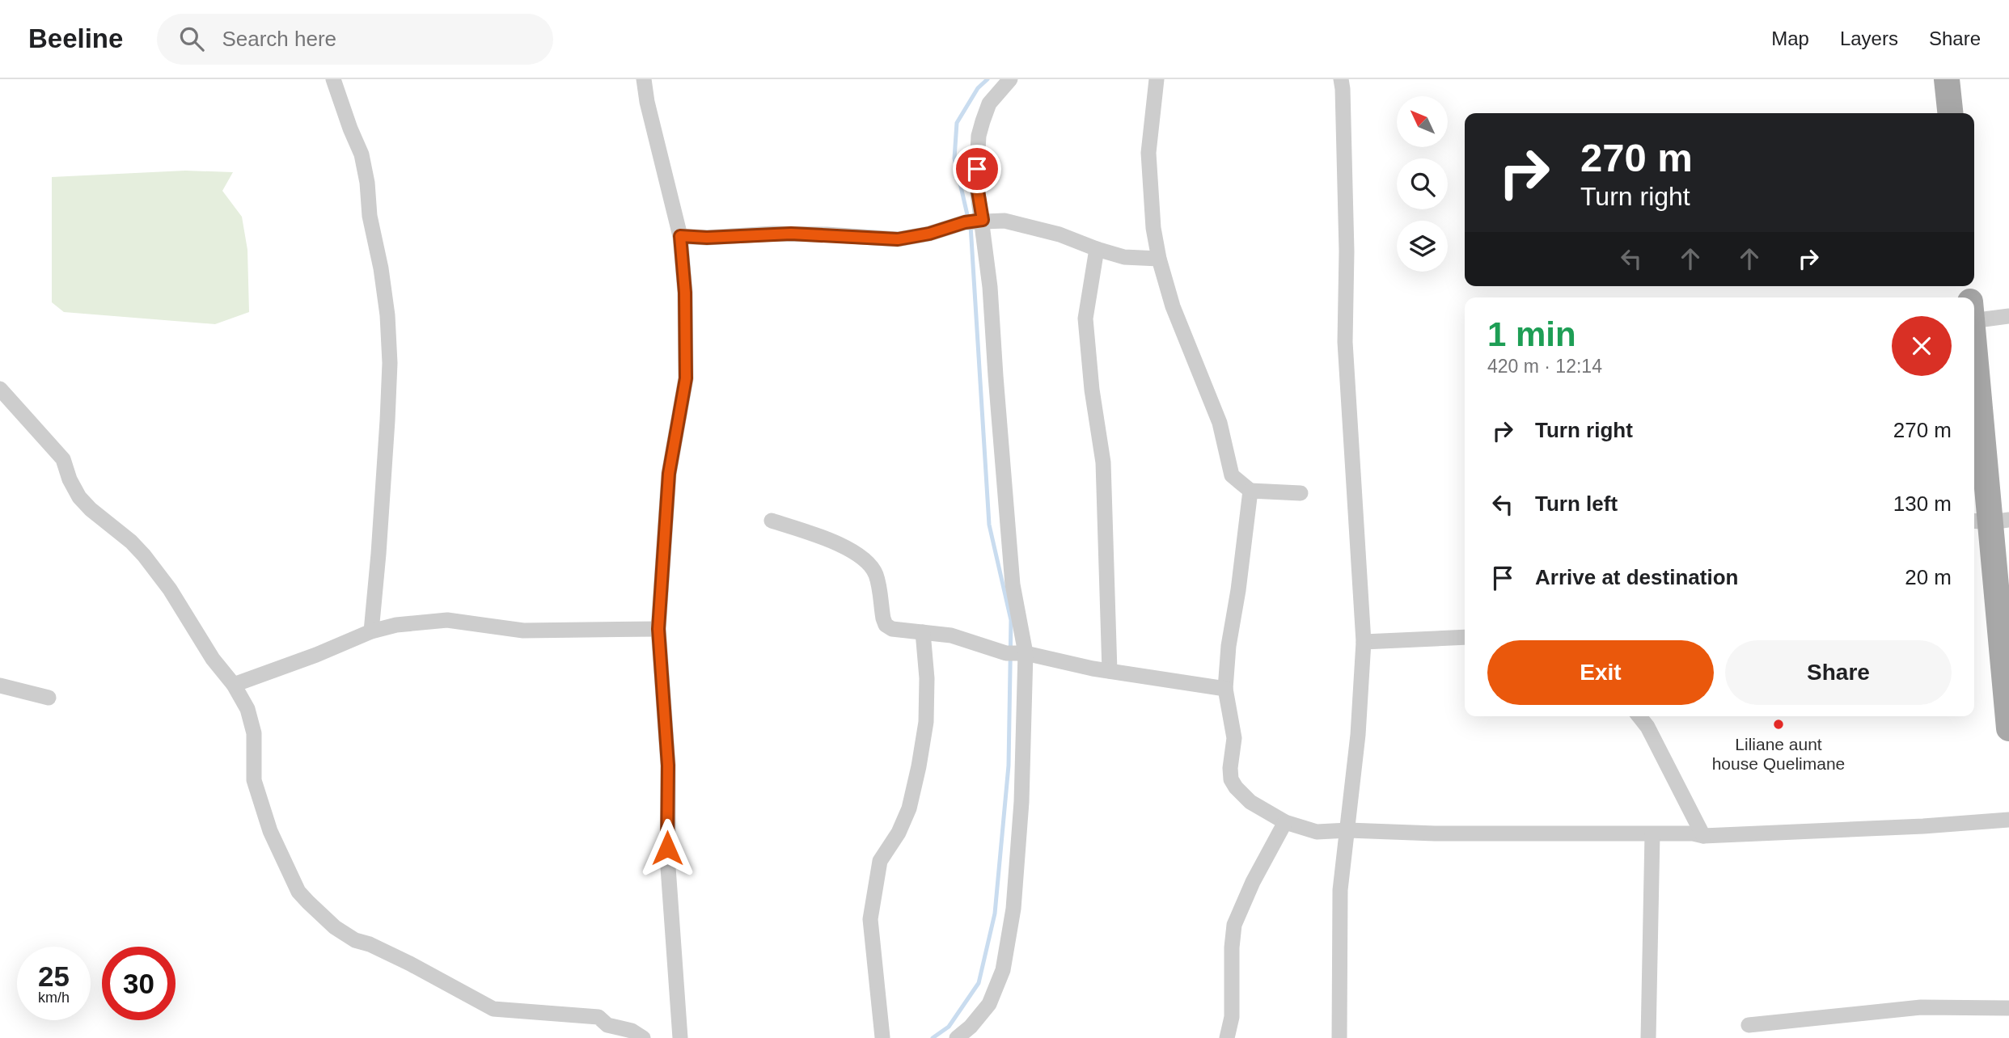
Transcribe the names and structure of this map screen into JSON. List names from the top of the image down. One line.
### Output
{"places":["Liliane aunt house Quelimane"],"north":"top left","page":{"header":"Beeline","search":"Search here","nav":["Map","Layers","Share"],"turn":["270 m","Turn right"],"heading":["1 min","420 m · 12:14"],"list":[{"name":"Turn right","value":"270 m"},{"name":"Turn left","value":"130 m"},{"name":"Arrive at destination","value":"20 m"}],"buttons":["Exit","Share"],"speed":"25 km/h","limit":"30"}}
